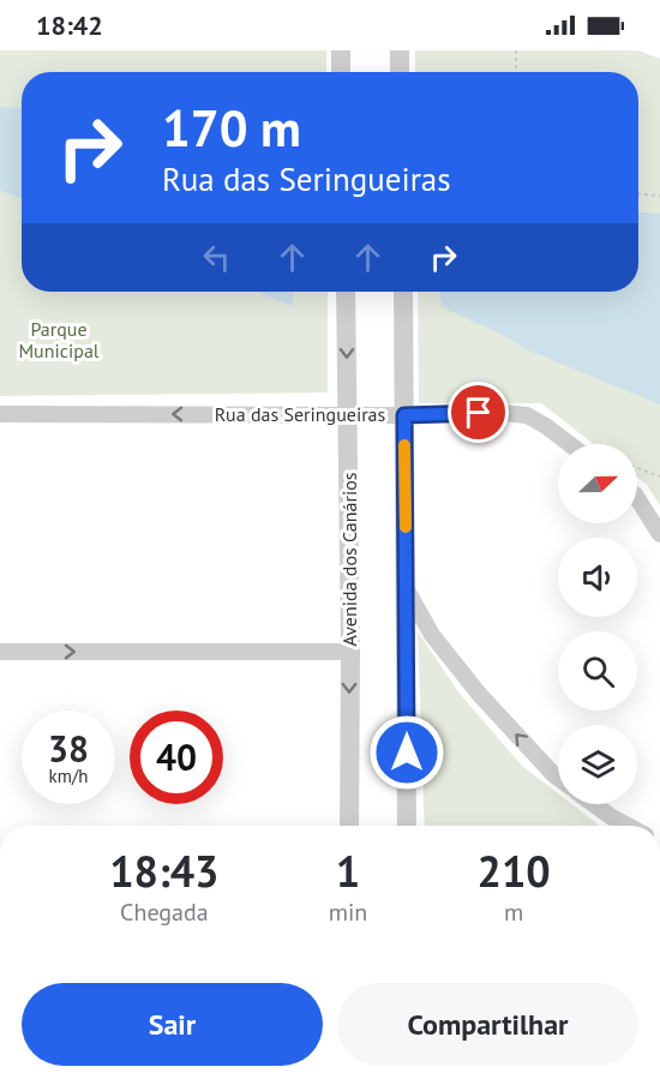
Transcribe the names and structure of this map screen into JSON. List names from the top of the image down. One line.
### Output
{"streets":{"street":["Rua das Seringueiras","Avenida dos Canários"]},"crossings":[["Rua das Seringueiras","Avenida dos Canários"]],"one_way":["Rua das Seringueiras"],"parks":["Parque Municipal"],"north":"right","page":{"status":"18:42","turn":["170 m","Rua das Seringueiras"],"speed":"38 km/h","limit":"40","eta":["18:43","Chegada","1","min","210","m"],"buttons":["Sair","Compartilhar"]}}
